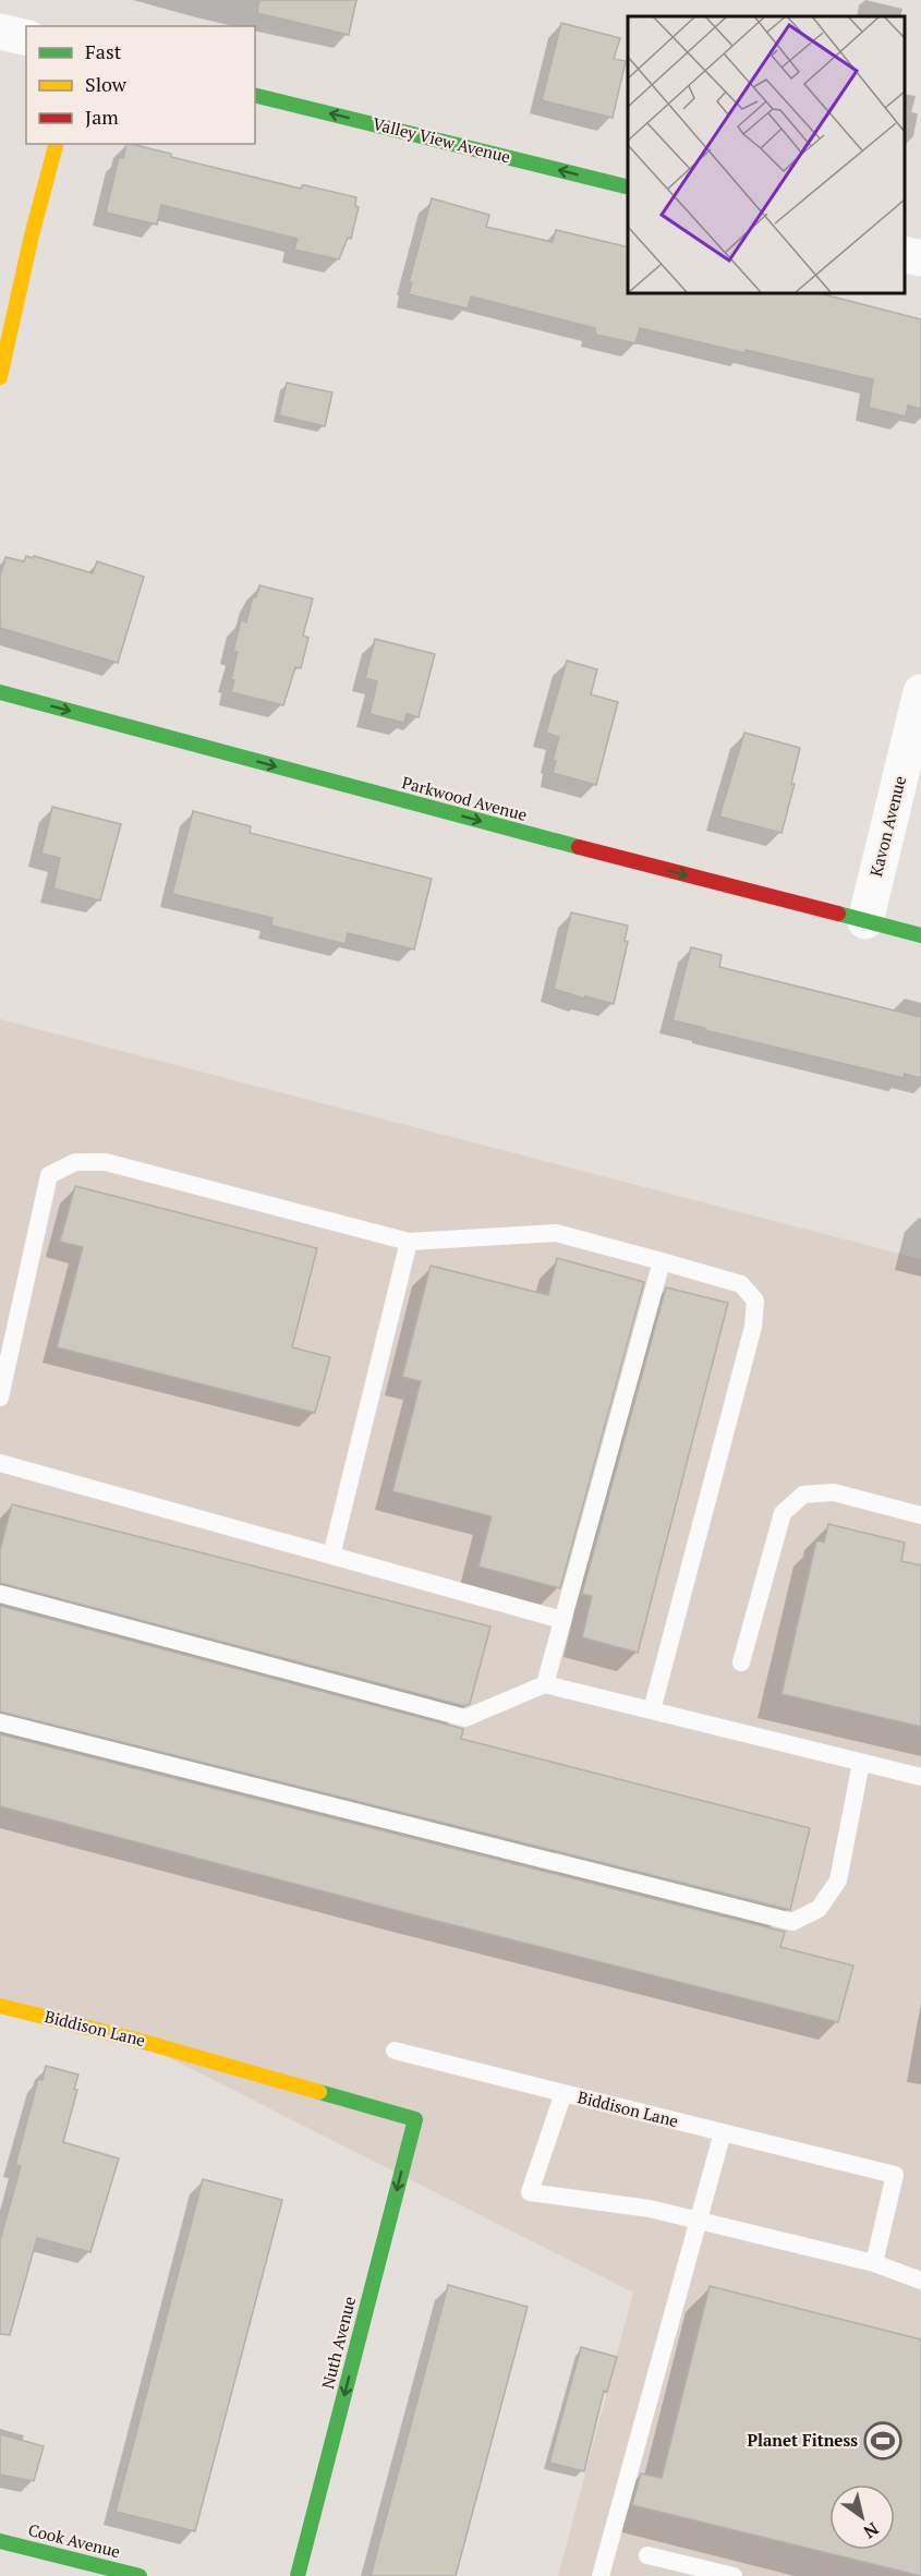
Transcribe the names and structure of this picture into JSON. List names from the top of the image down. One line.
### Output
{"streets":{"street":["Valley View Avenue","Parkwood Avenue","Kavon Avenue","Biddison Lane","Nuth Avenue","Cook Avenue"]},"crossings":[["Parkwood Avenue","Kavon Avenue"],["Biddison Lane","Nuth Avenue"]],"one_way":["Valley View Avenue","Parkwood Avenue","Nuth Avenue"],"places":{"sports":["Planet Fitness"]},"legend":["Fast","Slow","Jam"],"north":"bottom right"}
